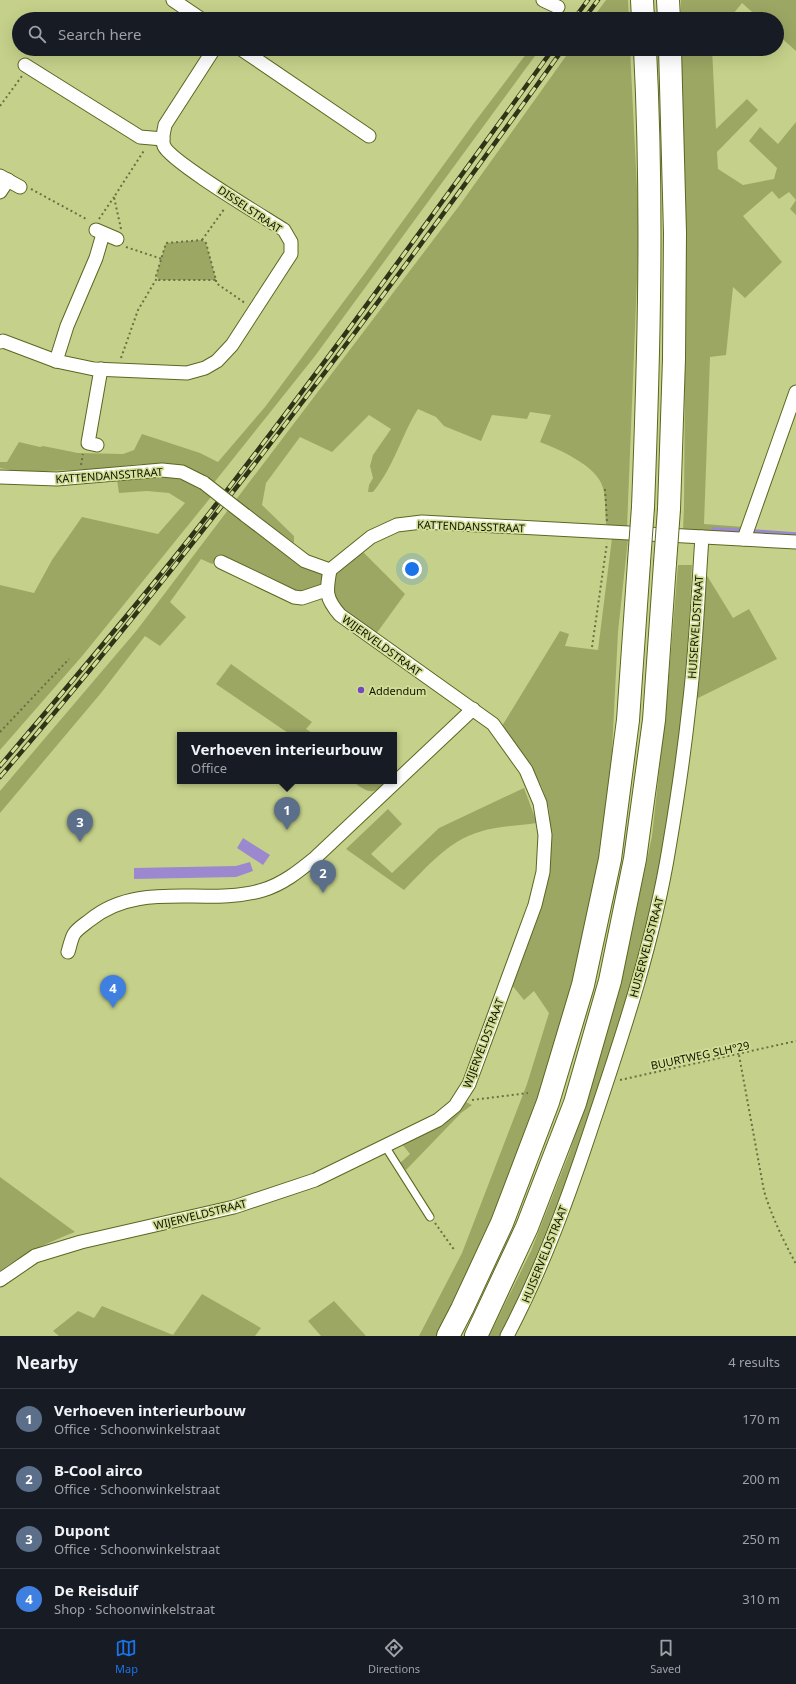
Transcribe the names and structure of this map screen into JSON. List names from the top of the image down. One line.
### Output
{"streets":{"street":["DISSELSTRAAT","KATTENDANSSTRAAT","HUISERVELDSTRAAT","WIJERVELDSTRAAT"],"path":["BUURTWEG SLH°29"]},"crossings":[["KATTENDANSSTRAAT","HUISERVELDSTRAAT"],["HUISERVELDSTRAAT","BUURTWEG SLH°29"]],"places":["Addendum"],"page":{"search":"Search here","popup":["Verhoeven interieurbouw","Office"],"pins":["1","3","2","4"],"heading":["Nearby","4 results"],"list":[{"mark":"1","name":"Verhoeven interieurbouw","note":"Office · Schoonwinkelstraat","value":"170 m"},{"mark":"2","name":"B-Cool airco","note":"Office · Schoonwinkelstraat","value":"200 m"},{"mark":"3","name":"Dupont","note":"Office · Schoonwinkelstraat","value":"250 m"},{"mark":"4","name":"De Reisduif","note":"Shop · Schoonwinkelstraat","value":"310 m"}],"nav":["Map","Directions","Saved"]}}
